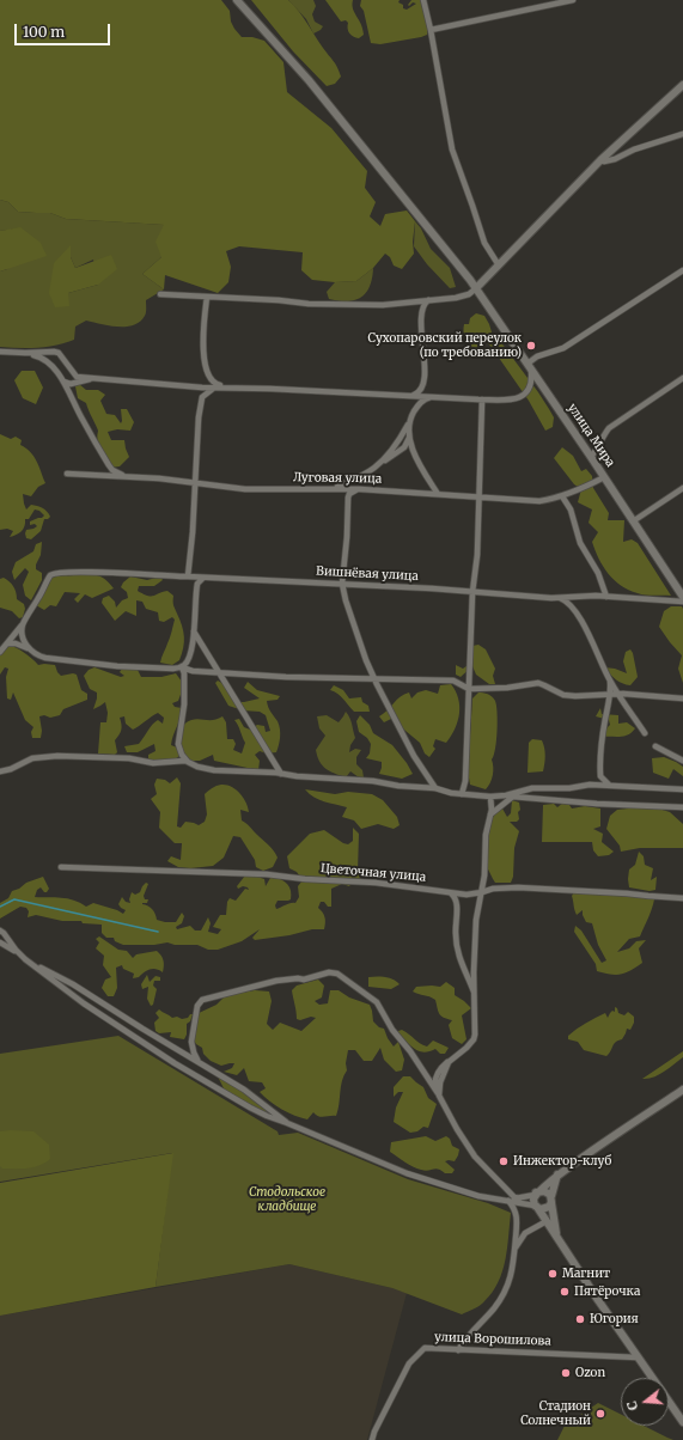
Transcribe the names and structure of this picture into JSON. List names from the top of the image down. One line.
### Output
{"streets":{"main road":["улица Мира"],"street":["Луговая улица","Вишнёвая улица","Цветочная улица","улица Ворошилова"]},"crossings":[["улица Мира","Луговая улица"]],"parks":["Стодольское кладбище"],"places":["Сухопаровский переулок (по требованию)","Инжектор-клуб","Магнит","Пятёрочка","Югория","Ozon","Стадион Солнечный"],"scale_bar":"100 m","north":"left"}
